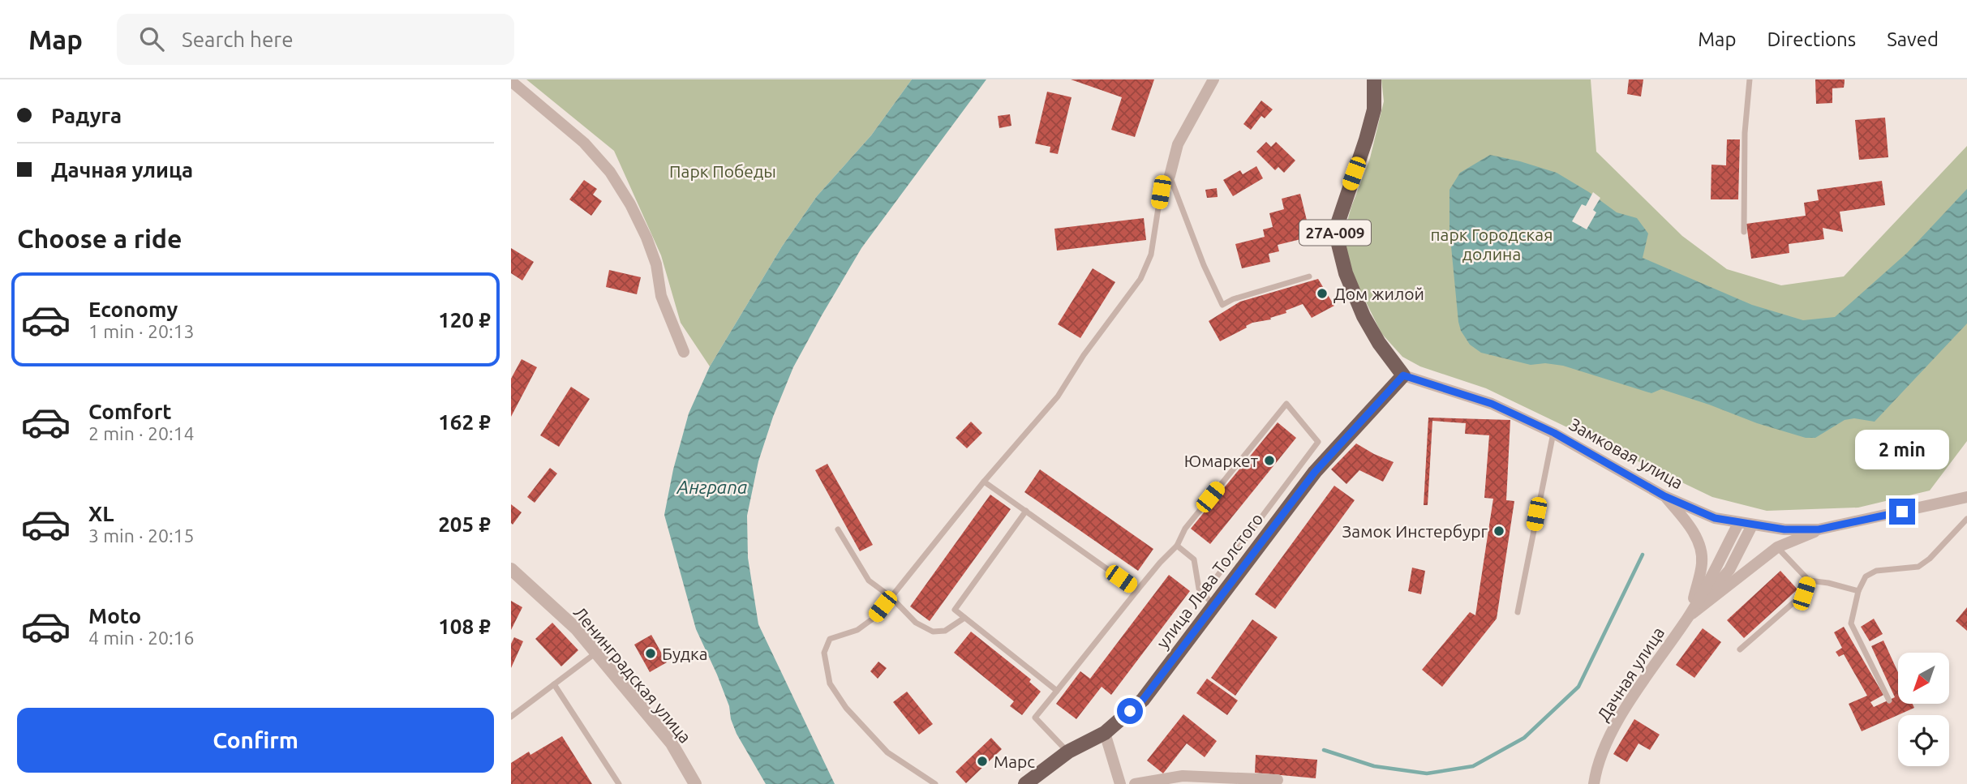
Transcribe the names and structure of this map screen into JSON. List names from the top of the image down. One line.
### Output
{"streets":{"main road":["27А-009","улица Льва Толстого"],"street":["Замковая улица","Дачная улица","Ленинградская улица"]},"crossings":[["27А-009","Замковая улица"],["27А-009","улица Льва Толстого"],["Замковая улица","улица Льва Толстого"],["Замковая улица","Дачная улица"]],"water":["Анграпа"],"parks":["Парк Победы","парк Городская долина"],"places":["Дом жилой","Юмаркет","Замок Инстербург","Будка","Марс"],"north":"bottom left","page":{"header":"Map","search":"Search here","nav":["Map","Directions","Saved"],"banner":["Радуга","Дачная улица"],"heading":"Choose a ride","list":[{"name":"Economy","note":"1 min · 20:13","value":"120 ₽"},{"name":"Comfort","note":"2 min · 20:14","value":"162 ₽"},{"name":"XL","note":"3 min · 20:15","value":"205 ₽"},{"name":"Moto","note":"4 min · 20:16","value":"108 ₽"}],"bubble":"2 min","buttons":"Confirm"}}
